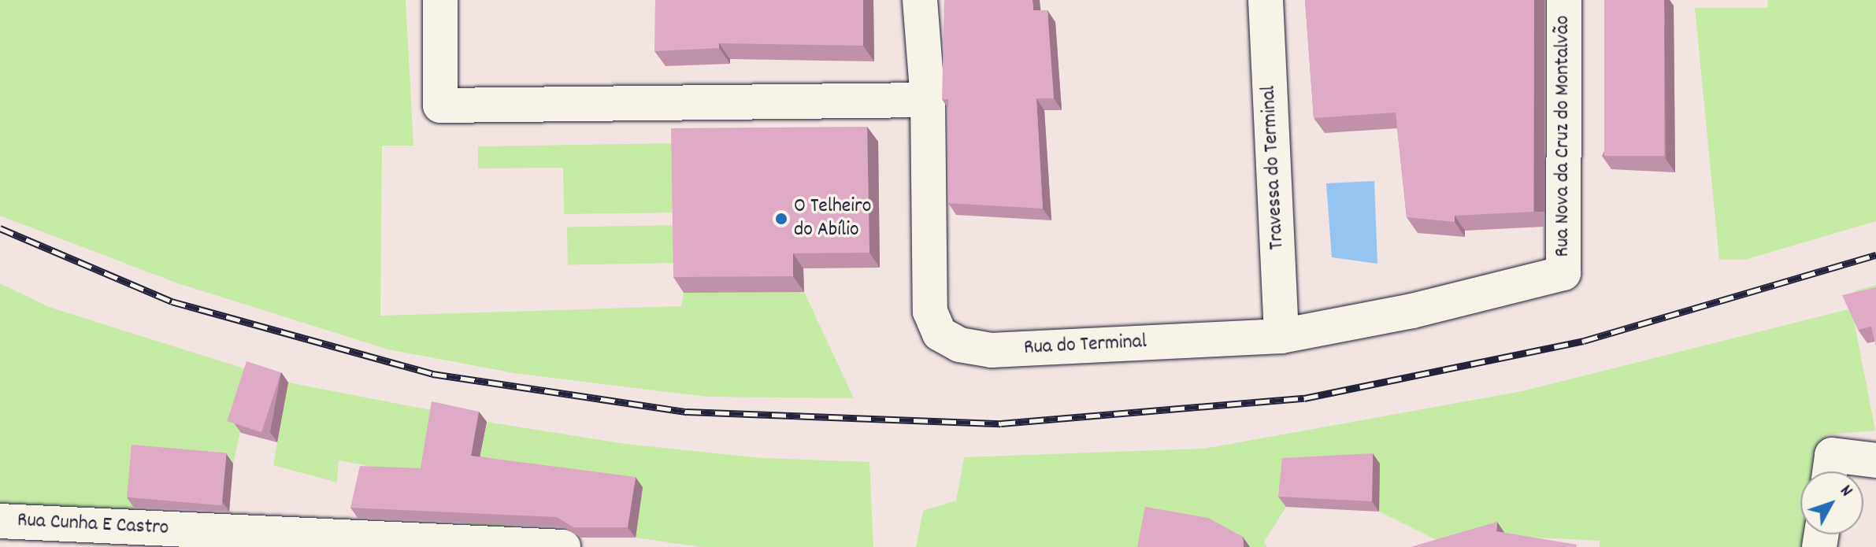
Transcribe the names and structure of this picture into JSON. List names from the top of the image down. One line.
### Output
{"streets":{"street":["Rua Nova da Cruz do Montalvão","Travessa do Terminal","Rua do Terminal","Rua Cunha E Castro"]},"crossings":[["Rua Nova da Cruz do Montalvão","Rua do Terminal"],["Travessa do Terminal","Rua do Terminal"]],"places":["O Telheiro do Abílio"],"north":"top right"}
